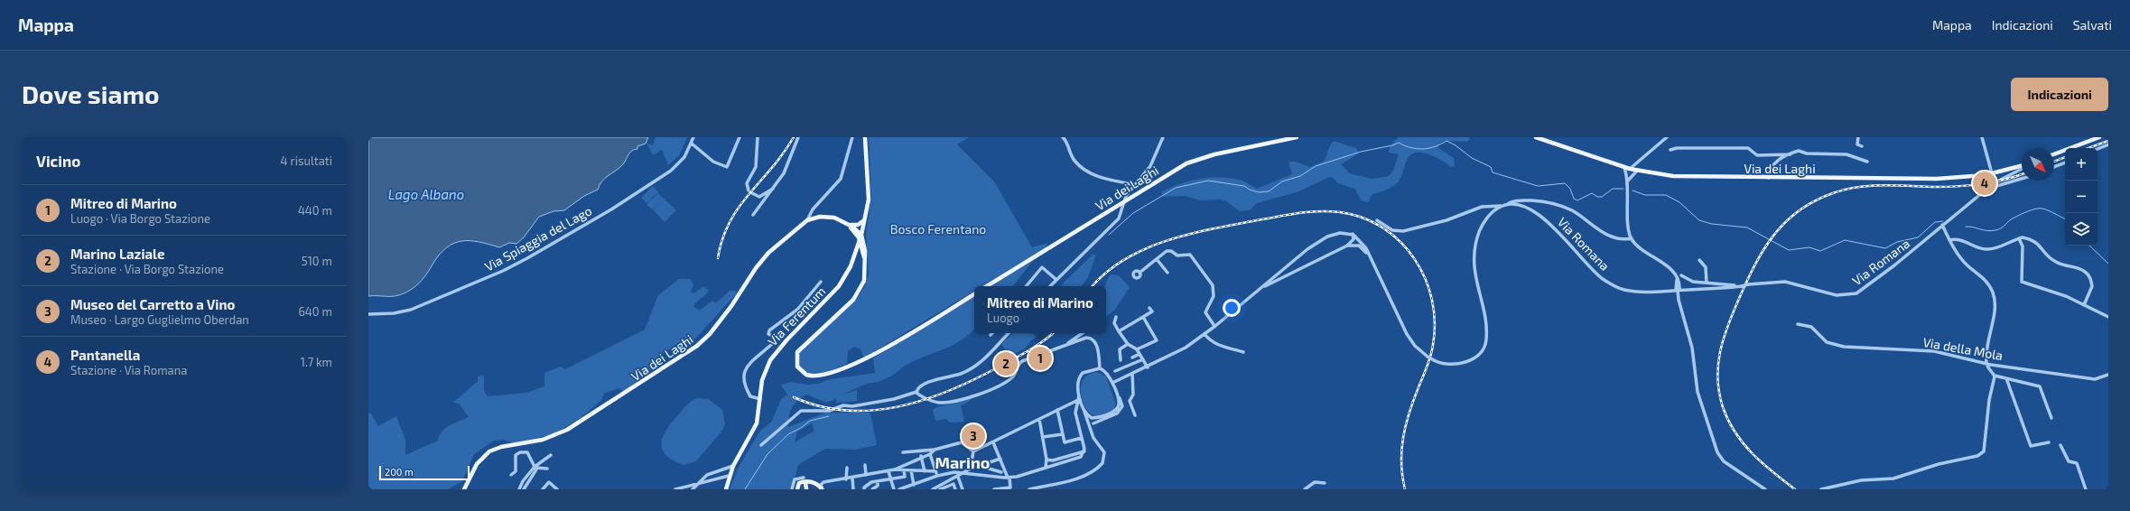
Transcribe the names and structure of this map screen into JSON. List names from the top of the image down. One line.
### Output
{"streets":{"main road":["Via dei Laghi","Via Ferentum"],"street":["Via Spiaggia del Lago","Via Romana","Via della Mola"]},"crossings":[["Via dei Laghi","Via Ferentum"]],"districts":["Marino"],"water":["Lago Albano"],"parks":["Bosco Ferentano"],"scale_bar":"200 m","north":"bottom right","page":{"header":"Mappa","nav":["Mappa","Indicazioni","Salvati"],"buttons":"Indicazioni","title":"Dove siamo","heading":["Vicino","4 risultati"],"map_buttons":["+","−"],"pins":["4","1","2","3"],"list":[{"mark":"1","name":"Mitreo di Marino","note":"Luogo · Via Borgo Stazione","value":"440 m"},{"mark":"2","name":"Marino Laziale","note":"Stazione · Via Borgo Stazione","value":"510 m"},{"mark":"3","name":"Museo del Carretto a Vino","note":"Museo · Largo Guglielmo Oberdan","value":"640 m"},{"mark":"4","name":"Pantanella","note":"Stazione · Via Romana","value":"1.7 km"}],"popup":["Mitreo di Marino","Luogo"],"scale":"200 m"}}
